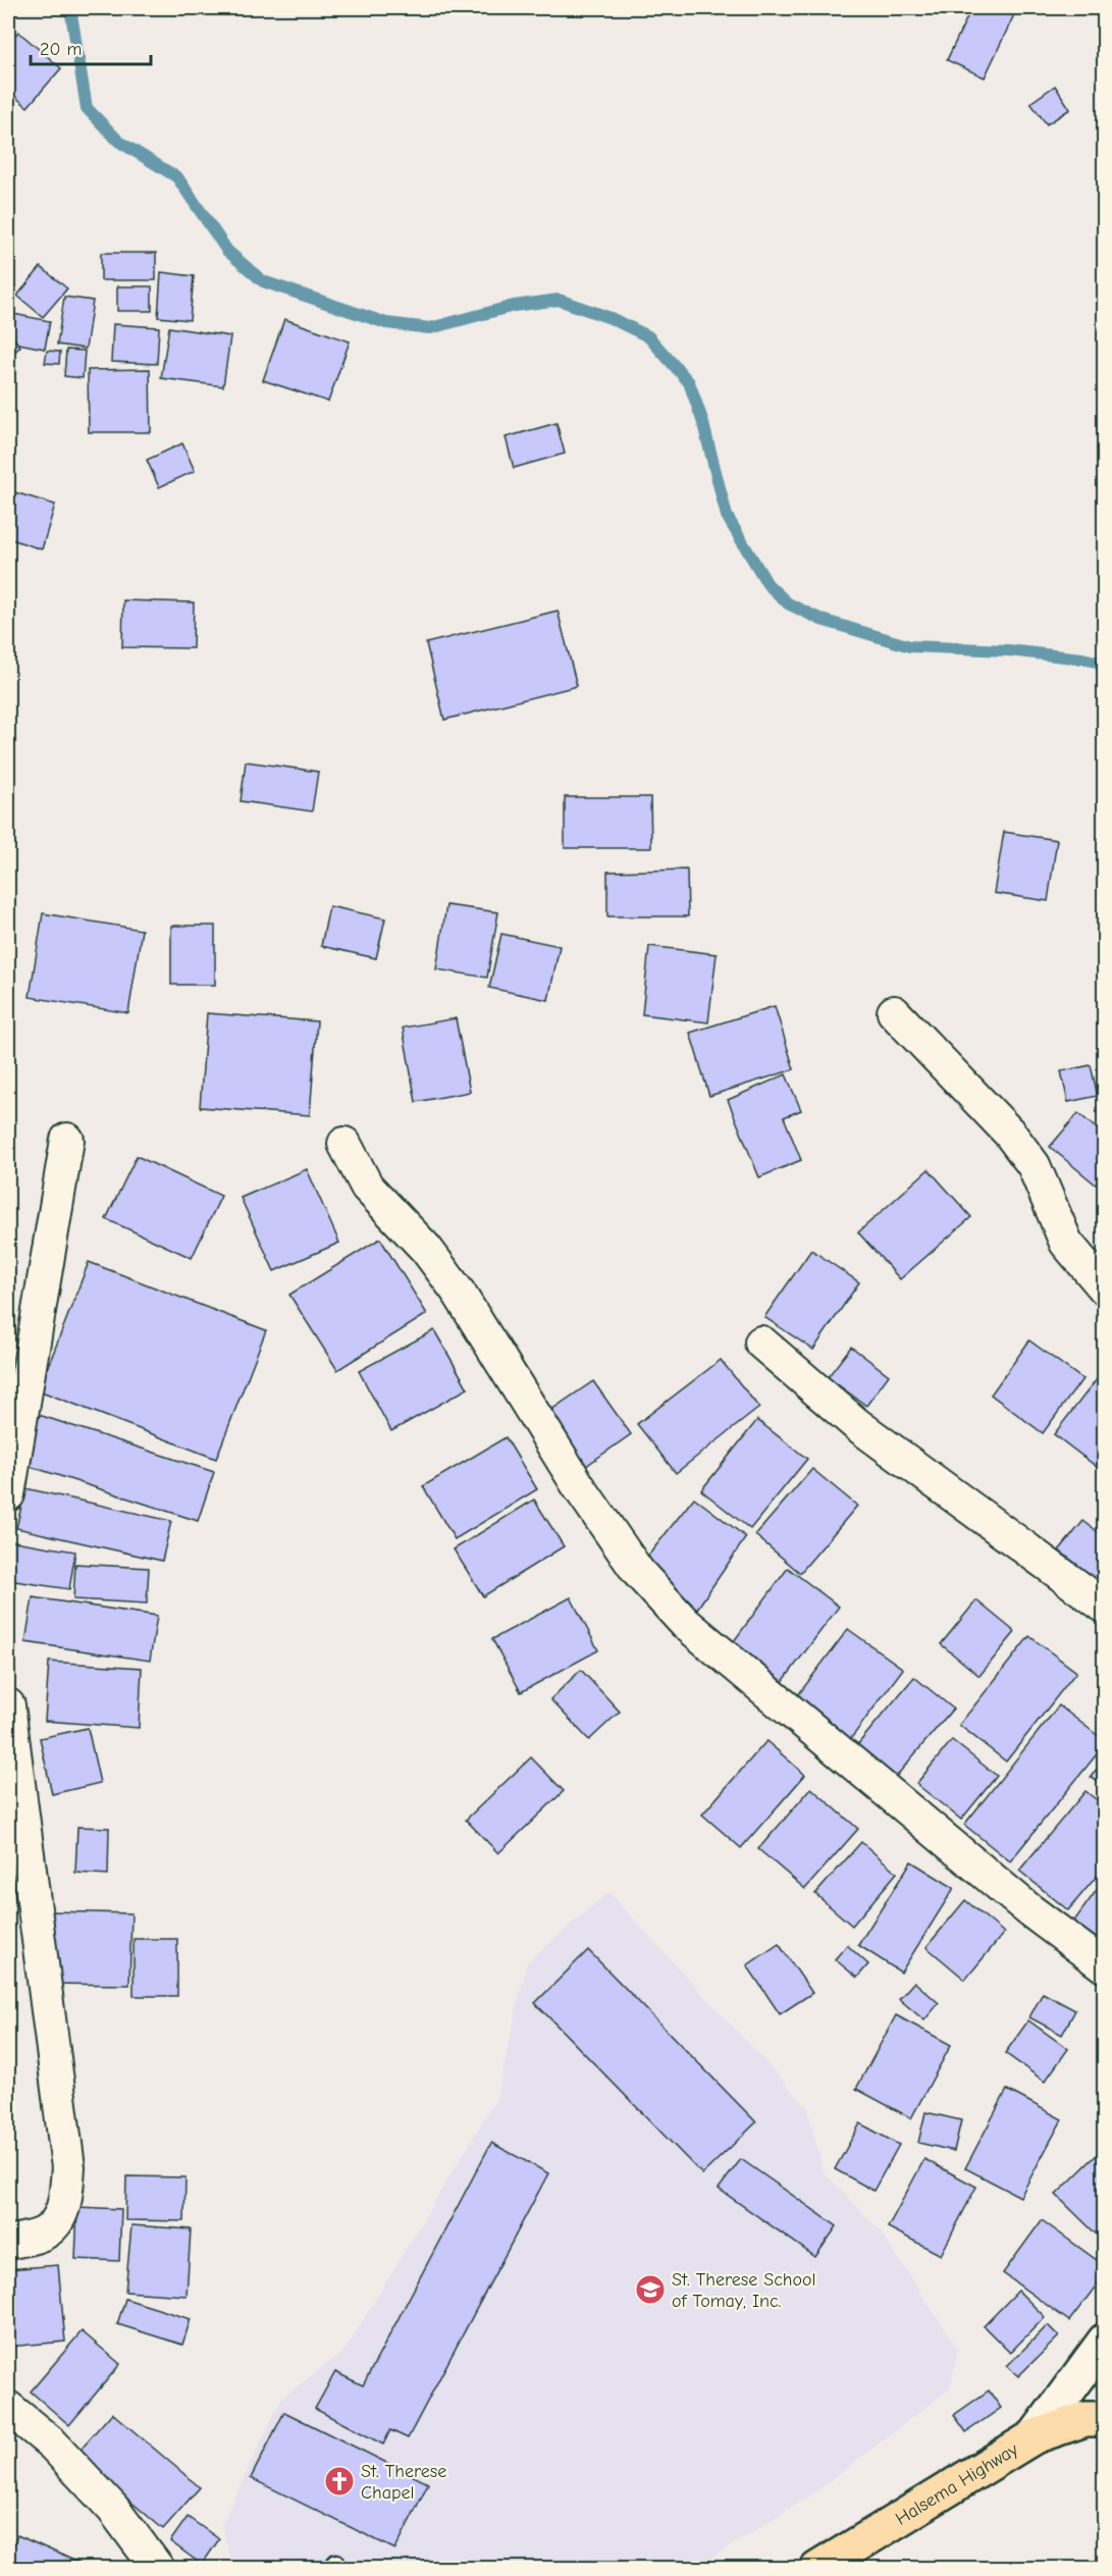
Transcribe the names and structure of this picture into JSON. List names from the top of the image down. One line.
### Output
{"streets":{"highway":["Halsema Highway"]},"places":{"school or university":["St. Therese School of Tomay, Inc."],"church":["St. Therese Chapel"]},"scale_bar":"20 m"}
